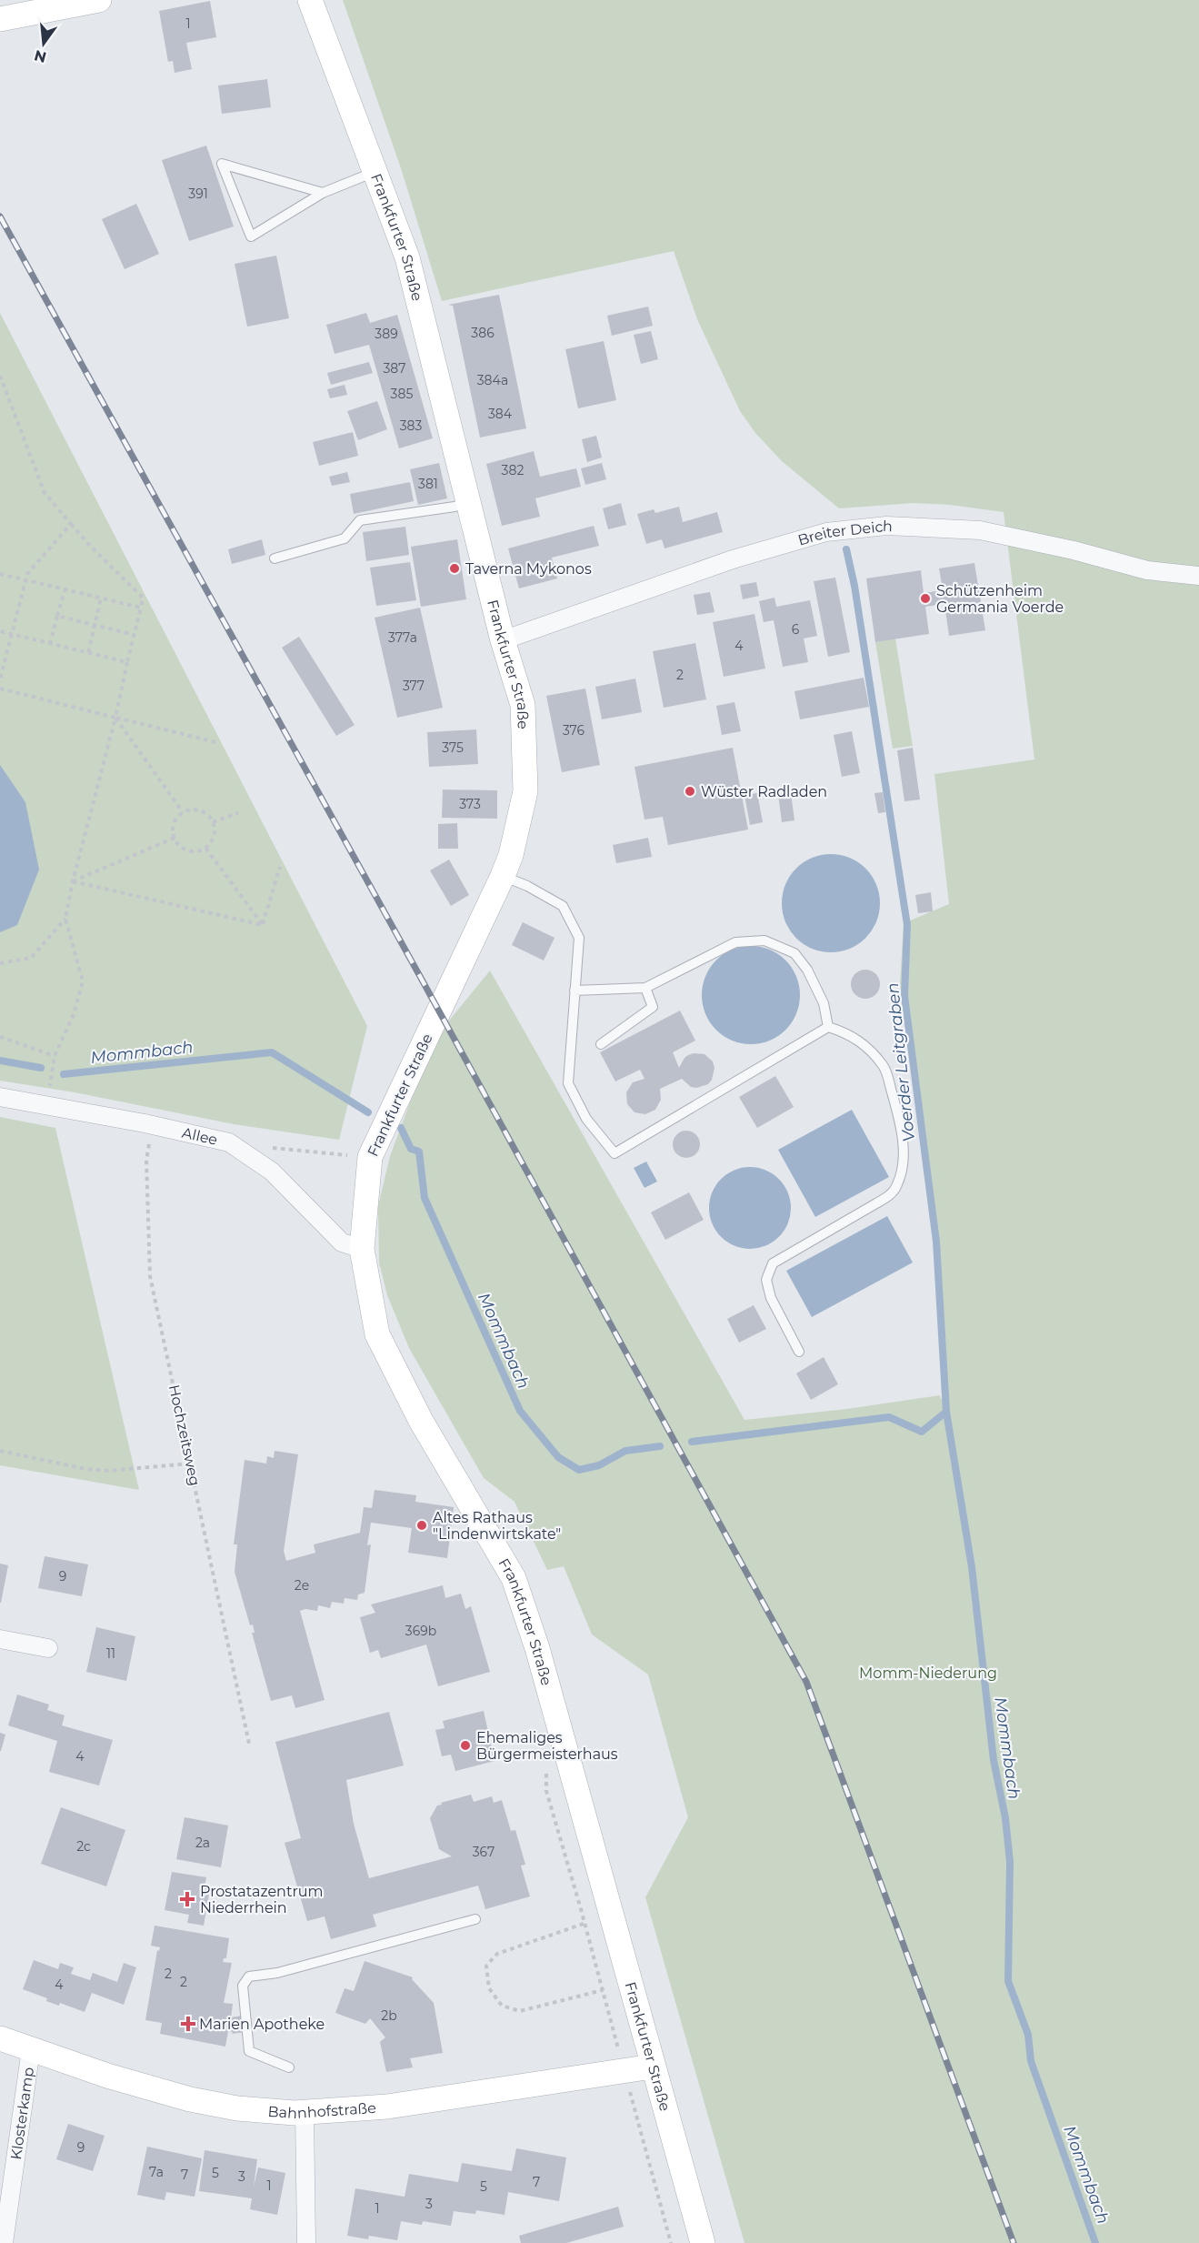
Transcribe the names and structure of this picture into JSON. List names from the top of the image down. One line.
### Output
{"streets":{"main road":["Frankfurter Straße","Bahnhofstraße"],"street":["Breiter Deich","Allee","Klosterkamp"],"path":["Hochzeitsweg"]},"crossings":[["Frankfurter Straße","Breiter Deich"],["Frankfurter Straße","Allee"],["Frankfurter Straße","Bahnhofstraße"],["Allee","Hochzeitsweg"],["Bahnhofstraße","Klosterkamp"]],"water":["Mommbach","Voerder Leitgraben"],"parks":["Momm-Niederung"],"places":{"other":["Taverna Mykonos","Schützenheim Germania Voerde","Wüster Radladen","Altes Rathaus \"Lindenwirtskate\"","Ehemaliges Bürgermeisterhaus"],"health":["Prostatazentrum Niederrhein","Marien Apotheke"]},"house_numbers":["1","391","386","389","387","384a","385","384","383","382","381","6","377a","4","2","377","376","375","373","9","2e","369b","11","4","2a","2c","367","2","2","4","2b","9","7a","5","7","3","7","1","5","3","1"],"north":"bottom"}
